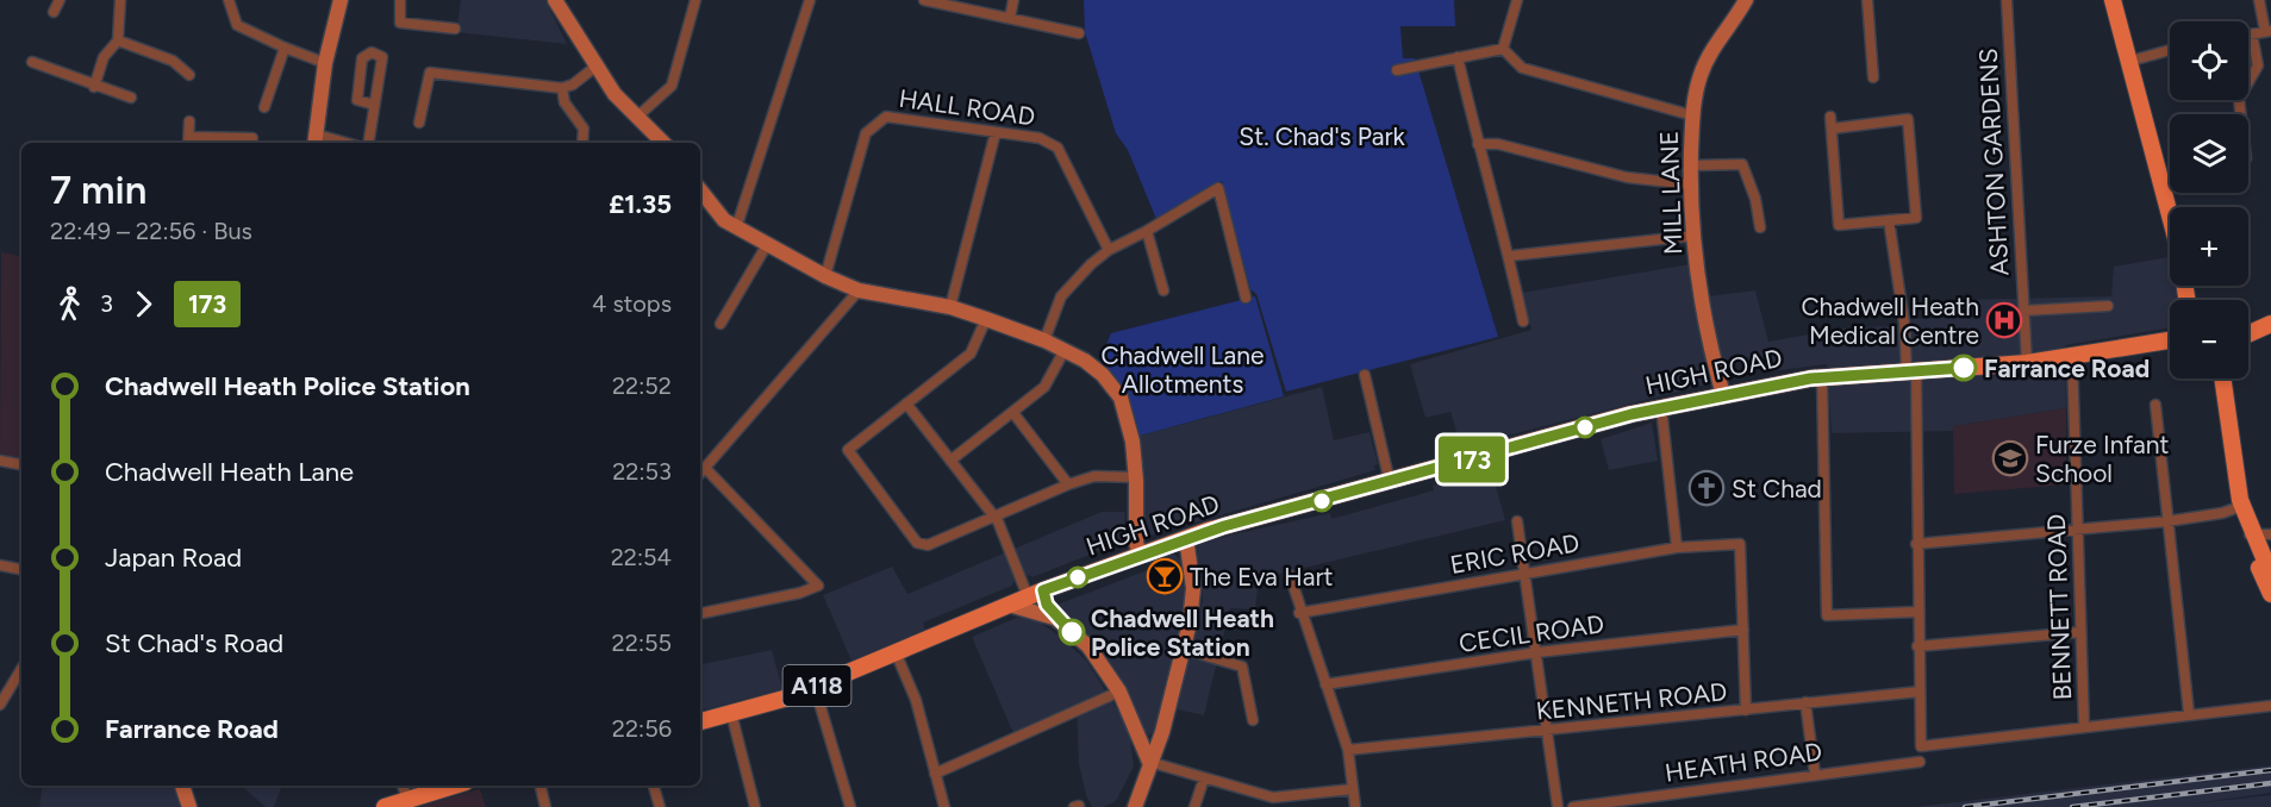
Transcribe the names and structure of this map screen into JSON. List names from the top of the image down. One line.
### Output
{"streets":{"main road":["HIGH ROAD","A118"],"street":["HALL ROAD","ASHTON GARDENS","MILL LANE","ERIC ROAD","BENNETT ROAD","CECIL ROAD","KENNETH ROAD","HEATH ROAD"]},"crossings":[["ASHTON GARDENS","HIGH ROAD"],["MILL LANE","HIGH ROAD"],["HIGH ROAD","BENNETT ROAD"],["ERIC ROAD","CECIL ROAD"]],"parks":["St. Chad's Park","Chadwell Lane Allotments"],"places":{"hospital":["Chadwell Heath Medical Centre"],"other":["Farrance Road","Chadwell Heath Police Station"],"school or university":["Furze Infant School"],"church":["St Chad"],"bar":["The Eva Hart"]},"lines":["bus line 173"],"page":{"on_map":"173","map_buttons":["+","−"],"heading":["7 min","22:49 – 22:56 · Bus","£1.35"],"legs":["3","173","4 stops"],"list":[{"name":"Chadwell Heath Police Station","value":"22:52"},{"name":"Chadwell Heath Lane","value":"22:53"},{"name":"Japan Road","value":"22:54"},{"name":"St Chad's Road","value":"22:55"},{"name":"Farrance Road","value":"22:56"}]}}
